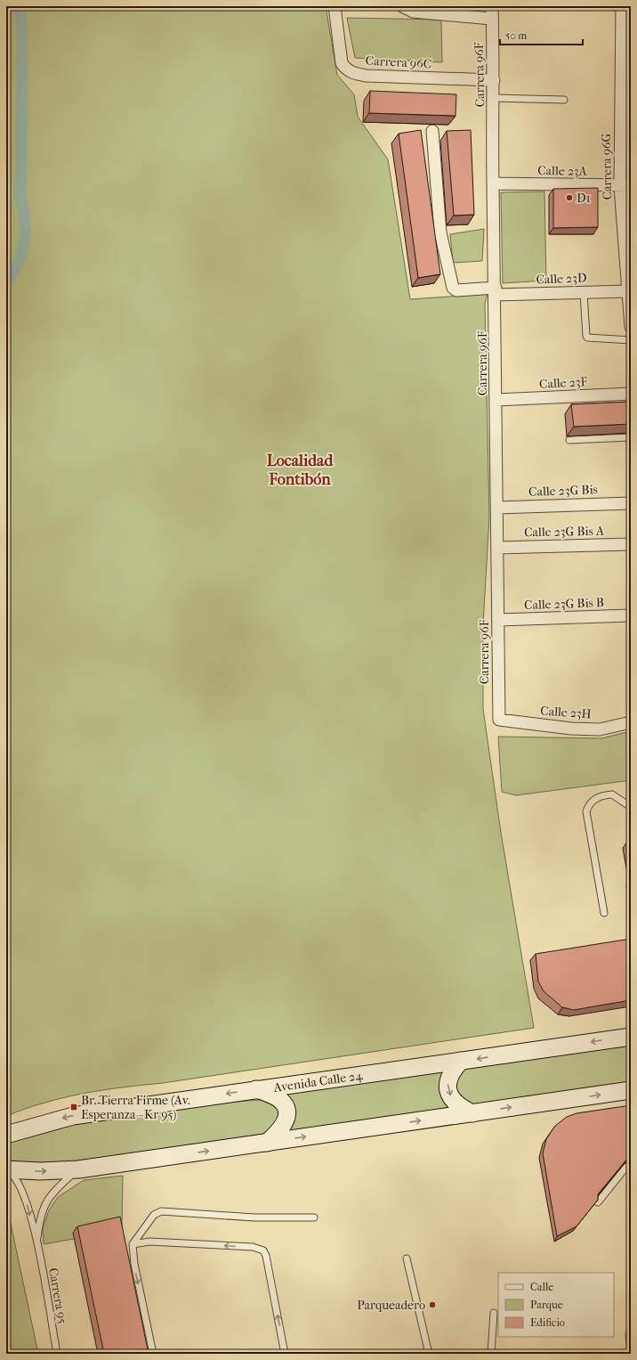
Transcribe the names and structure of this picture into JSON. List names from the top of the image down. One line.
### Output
{"streets":{"main road":["Avenida Calle 24"],"street":["Carrera 96C","Carrera 96F","Carrera 96G","Calle 23A","Calle 23D","Calle 23F","Calle 23G Bis","Calle 23G Bis A","Calle 23G Bis B","Calle 23H"],"lane":["Carrera 95"]},"crossings":[["Carrera 96C","Carrera 96F"],["Carrera 96F","Calle 23A"],["Carrera 96F","Calle 23D"],["Carrera 96F","Calle 23F"],["Carrera 96F","Calle 23G Bis"],["Carrera 96F","Calle 23G Bis A"],["Carrera 96F","Calle 23G Bis B"],["Carrera 96F","Calle 23H"],["Carrera 96G","Calle 23A"],["Carrera 96G","Calle 23D"]],"districts":["Localidad Fontibón"],"places":{"other":["D1","Parqueadero"],"transit":["Br. Tierra Firme (Av. Esperanza - Kr 95)"]},"legend":["Calle","Parque","Edificio"],"scale_bar":"50 m"}
